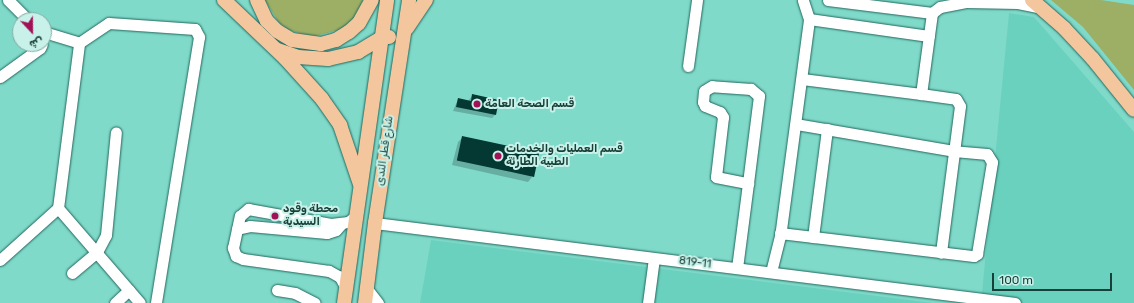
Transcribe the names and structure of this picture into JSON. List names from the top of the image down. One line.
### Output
{"streets":{"main road":["شارع قطر الندى"],"street":["819-11"]},"crossings":[["شارع قطر الندى","819-11"]],"places":["قسم الصحة العامة","قسم العمليات والخدمات الطبية الطارئة","محطة وقود السيدية"],"scale_bar":"100 m","north":"bottom"}
